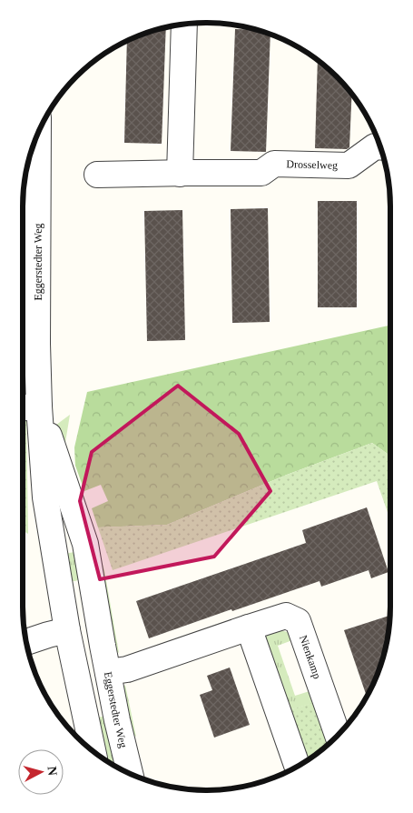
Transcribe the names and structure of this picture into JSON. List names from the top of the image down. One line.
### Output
{"streets":{"street":["Drosselweg","Eggerstedter Weg","Nienkamp"]},"crossings":[["Eggerstedter Weg","Nienkamp"]],"north":"right"}
